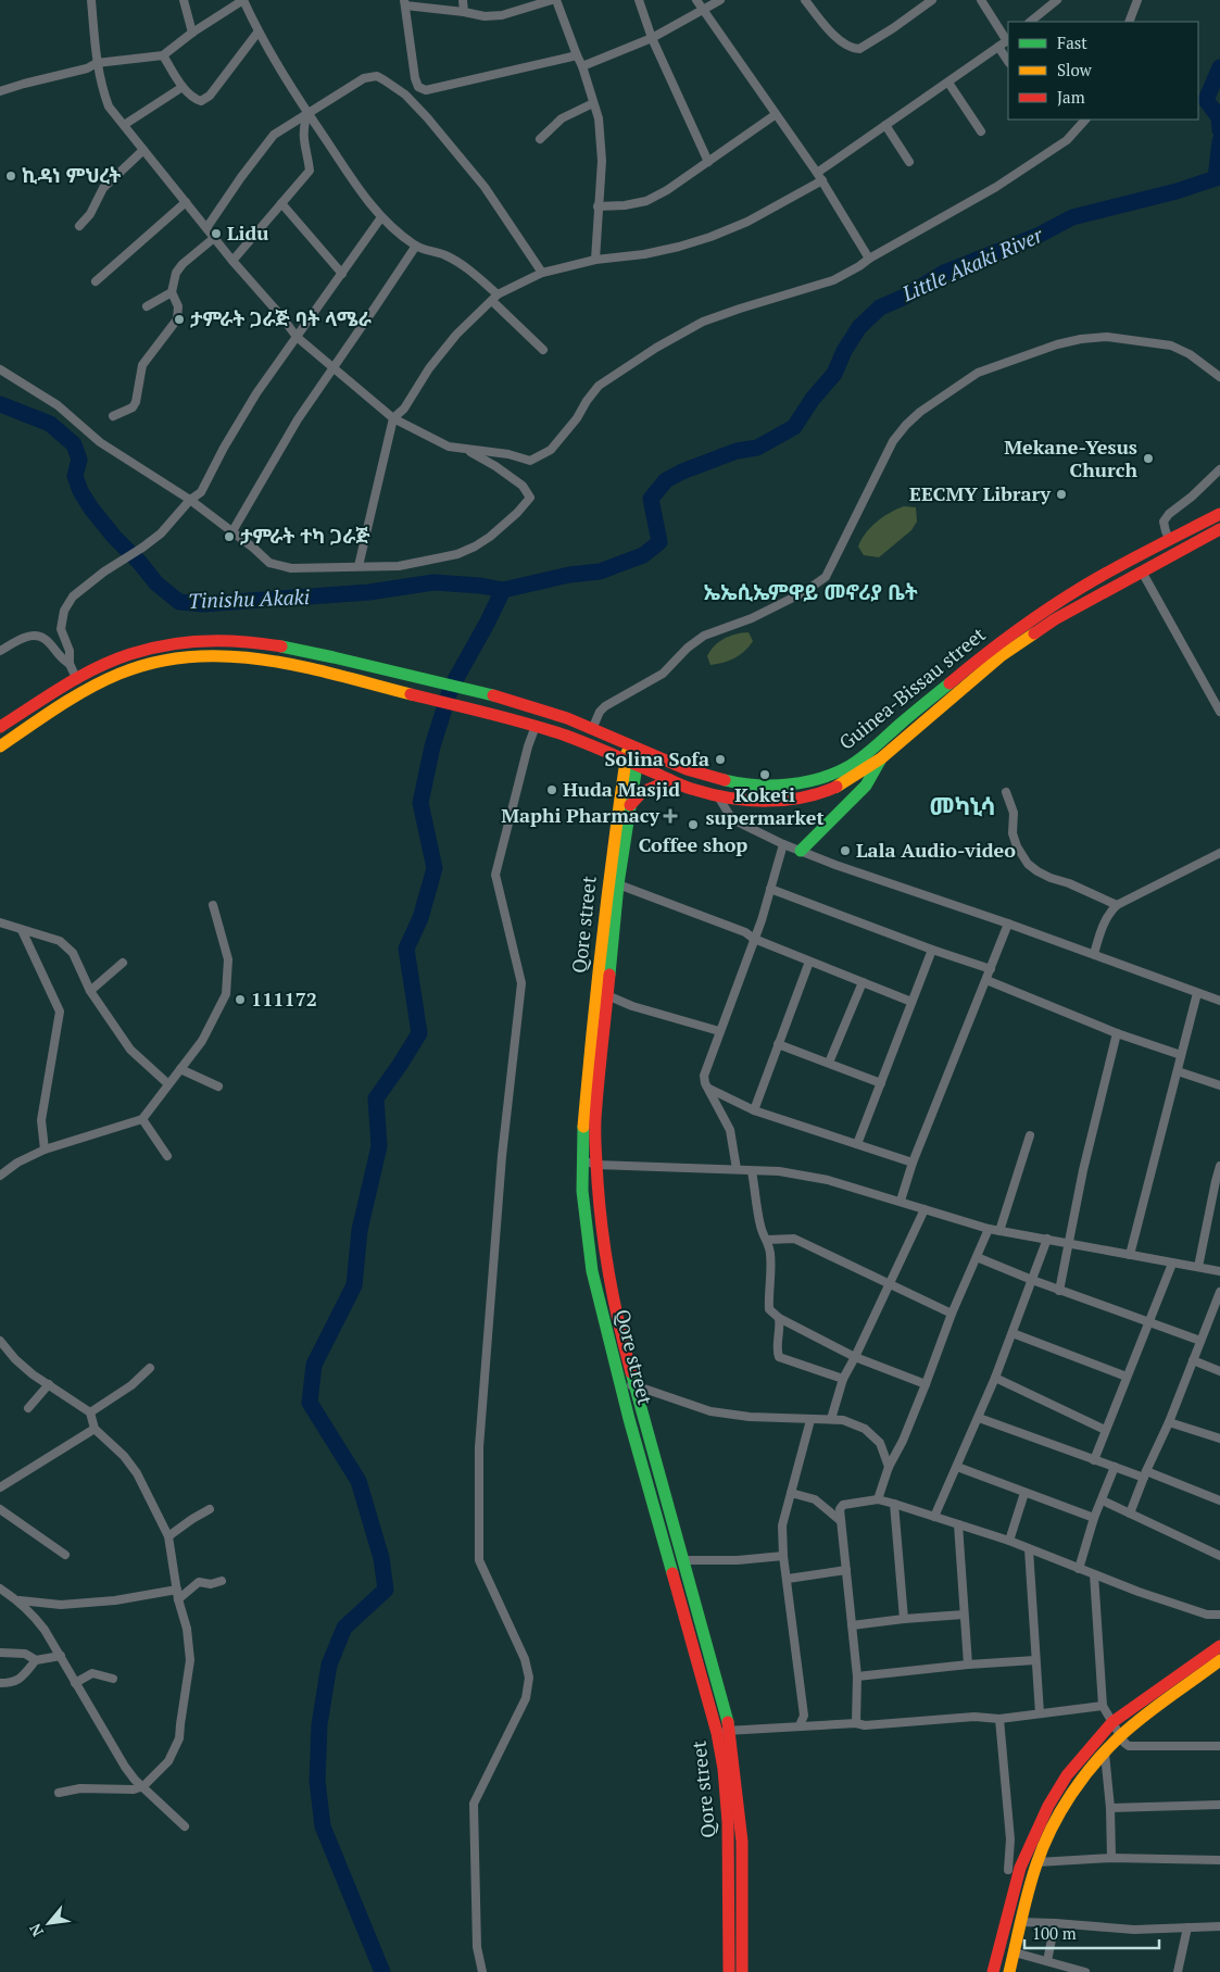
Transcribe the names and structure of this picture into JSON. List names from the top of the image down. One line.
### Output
{"streets":{"main road":["Guinea-Bissau street","Qore street"]},"crossings":[["Guinea-Bissau street","Qore street"]],"districts":["ኤኤሲኤምዋይ መኖሪያ ቤት","መካኒሳ"],"water":["Little Akaki River","Tinishu Akaki"],"places":{"other":["ኪዳነ ምህረት","Lidu","ታምራት ጋራጅ ባት ላሜራ","Mekane-Yesus Church","EECMY Library","ታምራት ተካ ጋራጅ","Solina Sofa","Koketi supermarket","Huda Masjid","Coffee shop","Lala Audio-video","111172"],"health":["Maphi Pharmacy"]},"legend":["Fast","Slow","Jam"],"scale_bar":"100 m","north":"bottom left"}
